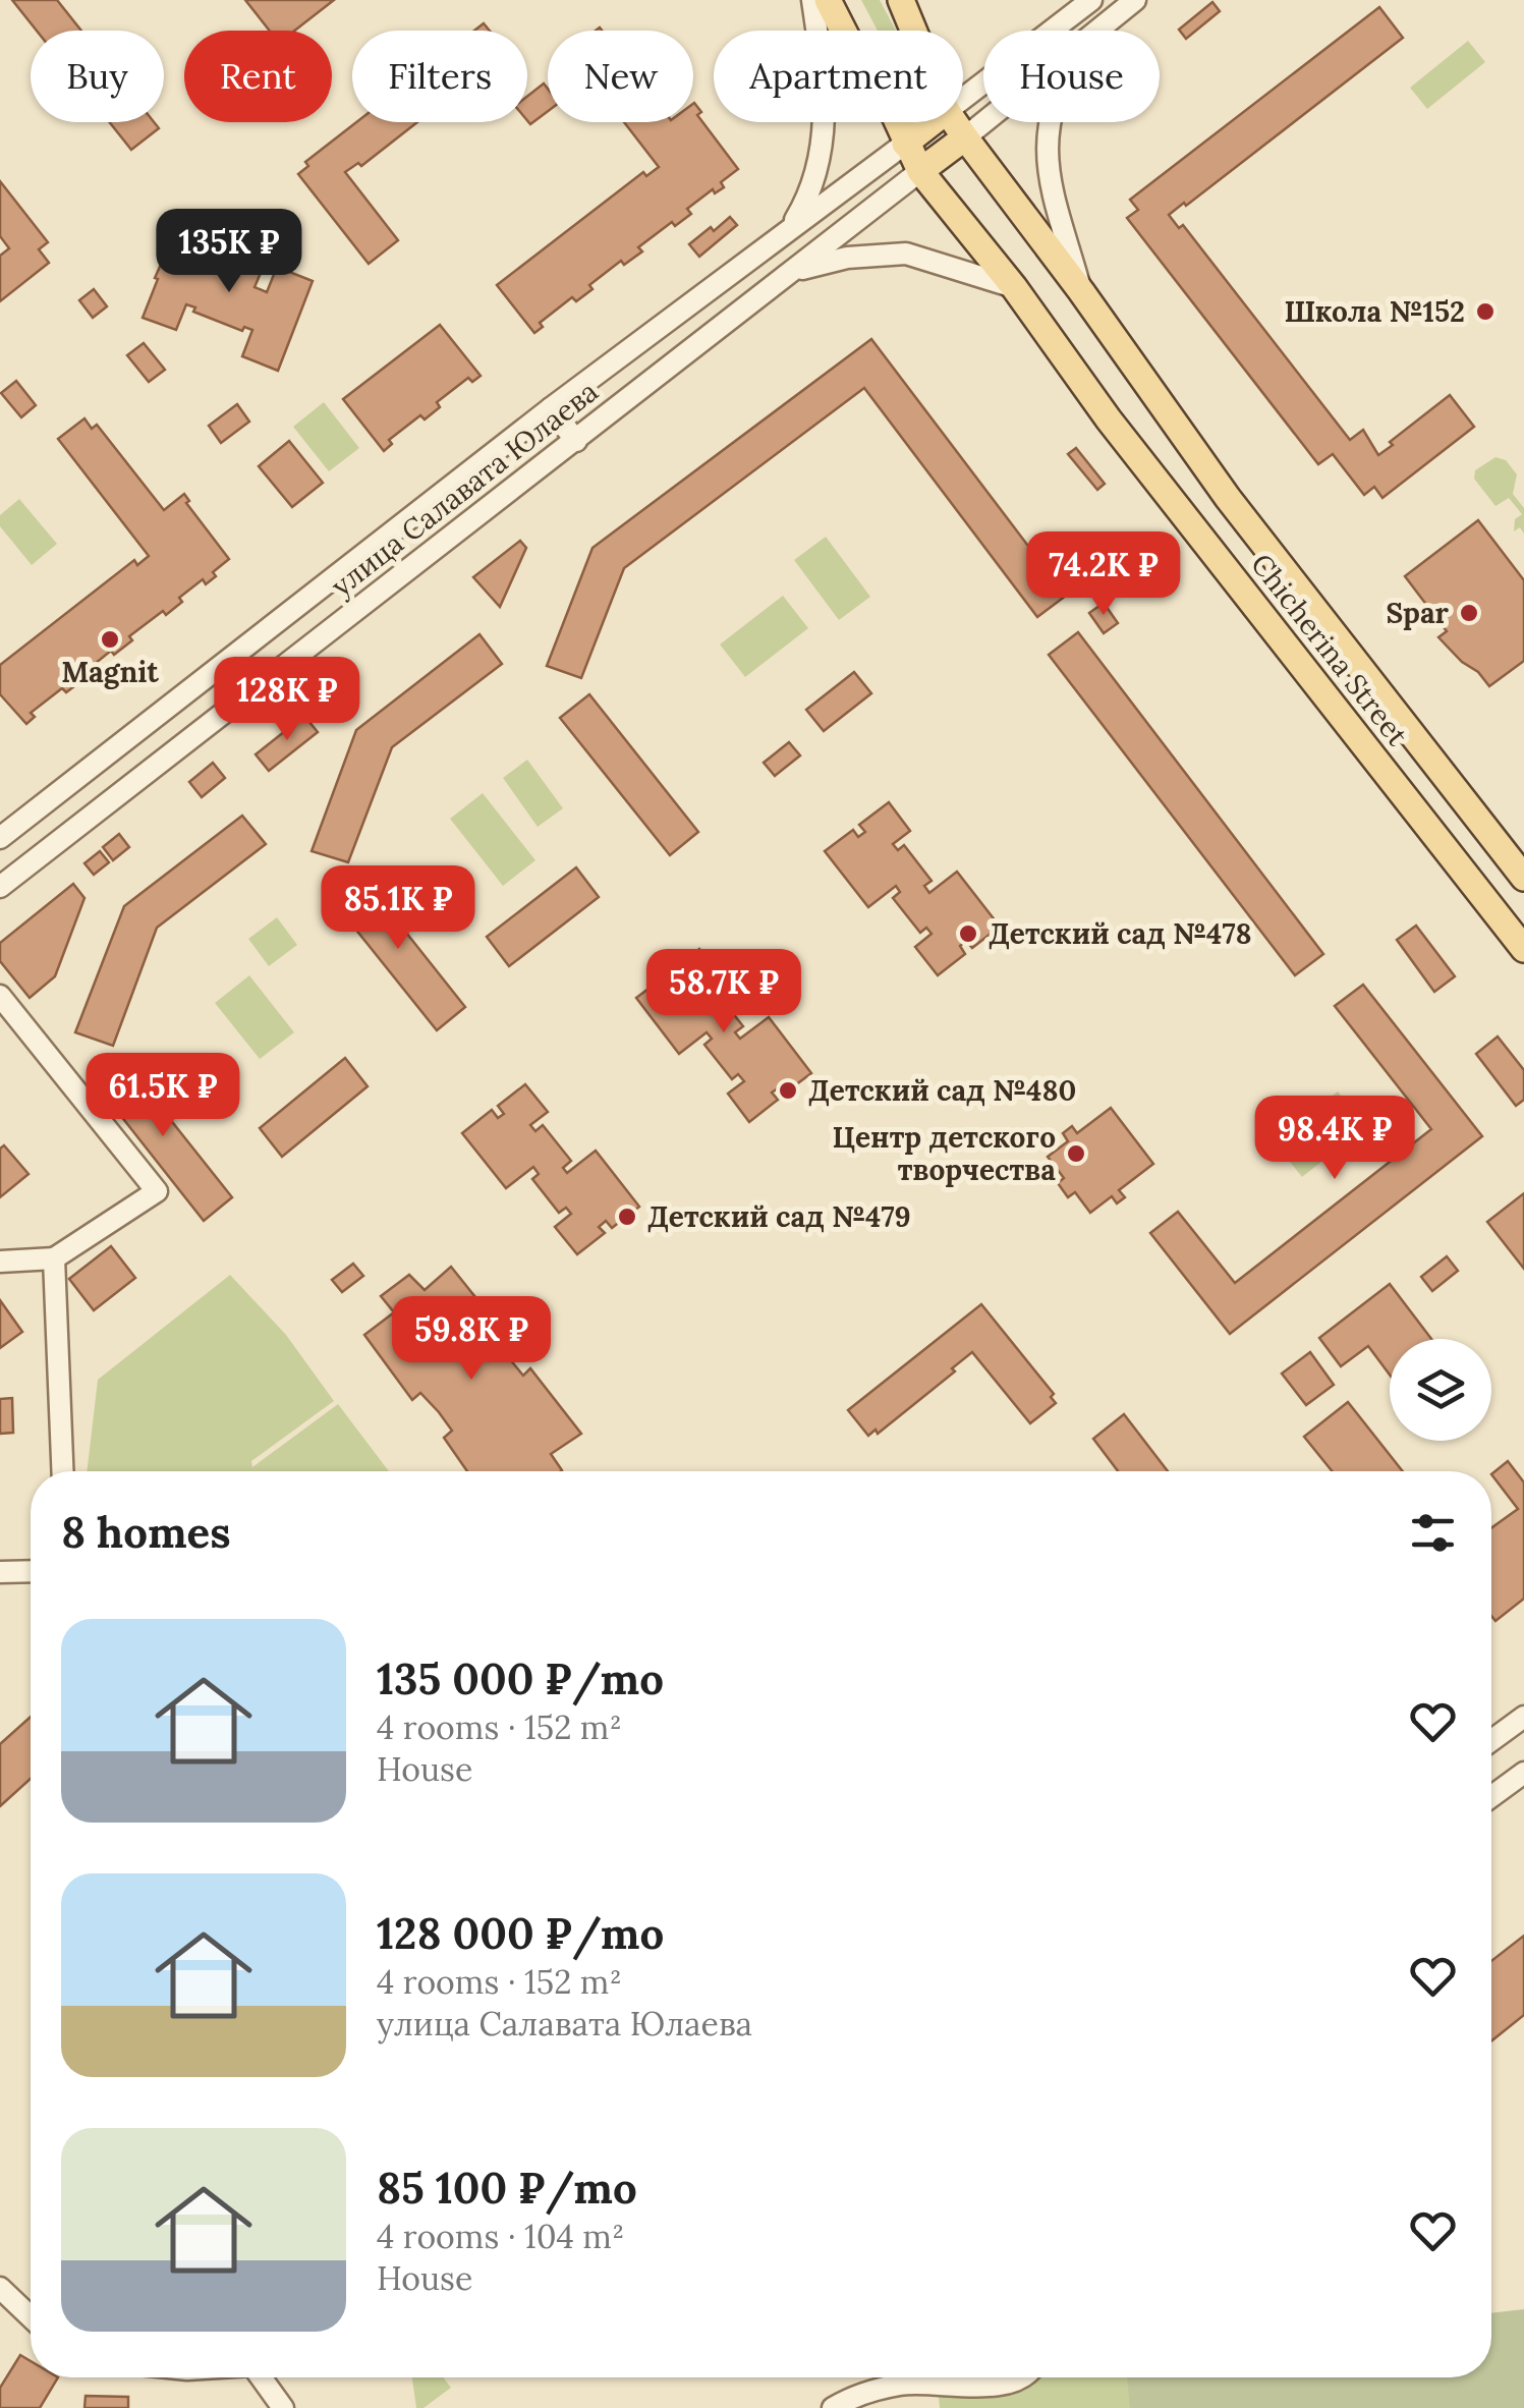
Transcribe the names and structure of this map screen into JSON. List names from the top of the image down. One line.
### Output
{"streets":{"main road":["улица Салавата Юлаева","Chicherina Street"]},"crossings":[["улица Салавата Юлаева","Chicherina Street"]],"places":["Школа №152","Spar","Magnit","Детский сад №478","Детский сад №480","Центр детского творчества","Детский сад №479"],"page":{"chip":["Buy","Rent","Filters","New","Apartment","House"],"price":["135K ₽","74.2K ₽","128K ₽","85.1K ₽","58.7K ₽","61.5K ₽","98.4K ₽","59.8K ₽"],"heading":"8 homes","list":[{"name":"135 000 ₽/mo","note":"4 rooms · 152 m² · House"},{"name":"128 000 ₽/mo","note":"4 rooms · 152 m² · улица Салавата Юлаева"},{"name":"85 100 ₽/mo","note":"4 rooms · 104 m² · House"}]}}
